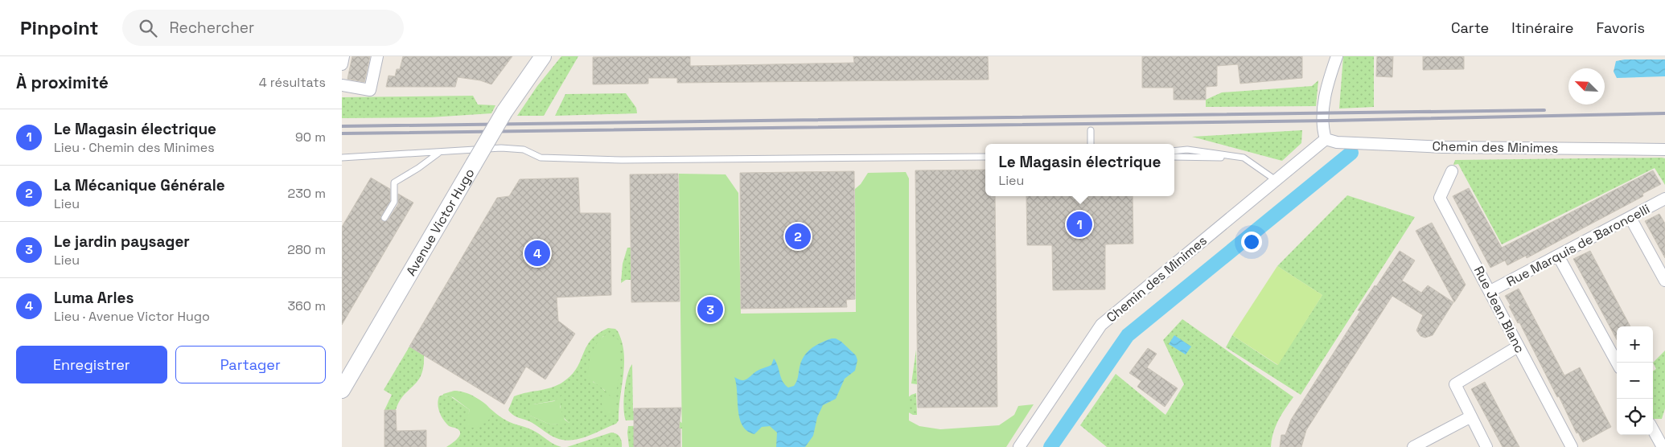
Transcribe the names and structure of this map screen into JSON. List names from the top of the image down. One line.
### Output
{"streets":{"main road":["Avenue Victor Hugo"],"street":["Chemin des Minimes","Rue Marquis de Baroncelli","Rue Jean Blanc"]},"crossings":[["Rue Marquis de Baroncelli","Rue Jean Blanc"]],"north":"top left","page":{"header":"Pinpoint","search":"Rechercher","nav":["Carte","Itinéraire","Favoris"],"heading":["À proximité","4 résultats"],"list":[{"mark":"1","name":"Le Magasin électrique","note":"Lieu · Chemin des Minimes","value":"90 m"},{"mark":"2","name":"La Mécanique Générale","note":"Lieu","value":"230 m"},{"mark":"3","name":"Le jardin paysager","note":"Lieu","value":"280 m"},{"mark":"4","name":"Luma Arles","note":"Lieu · Avenue Victor Hugo","value":"360 m"}],"popup":["Le Magasin électrique","Lieu"],"pins":["1","2","4","3"],"map_buttons":["+","−"],"buttons":["Enregistrer","Partager"]}}
